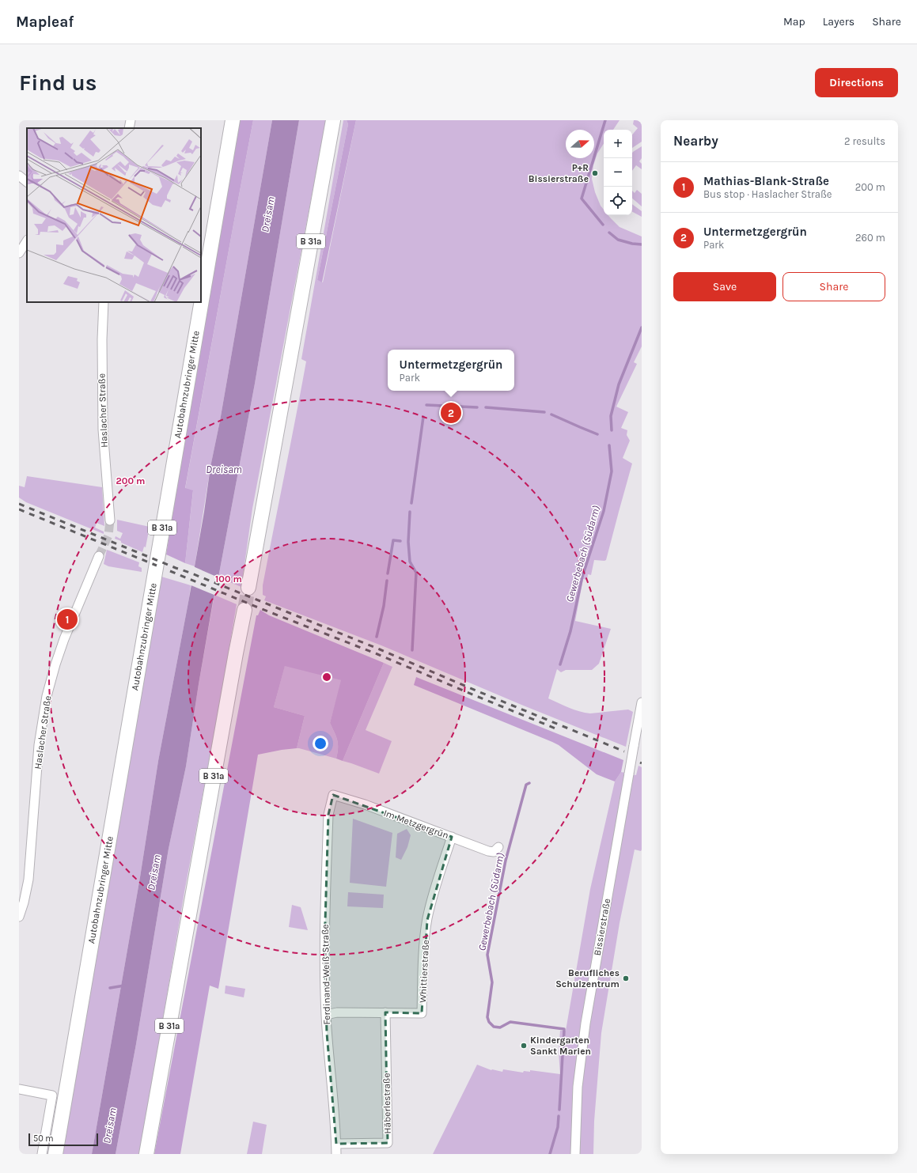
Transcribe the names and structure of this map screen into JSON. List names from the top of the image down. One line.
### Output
{"streets":{"highway":["B 31a","Autobahnzubringer Mitte"],"street":["Haslacher Straße","Im Metzgergrün","Bissierstraße","Whittierstraße","Ferdinand-Weiß-Straße","Häberlestraße"]},"crossings":[["Im Metzgergrün","Whittierstraße"],["Im Metzgergrün","Ferdinand-Weiß-Straße"],["Whittierstraße","Ferdinand-Weiß-Straße"],["Whittierstraße","Häberlestraße"],["Ferdinand-Weiß-Straße","Häberlestraße"]],"water":["Dreisam","Gewerbebach (Südarm)"],"places":["P+R Bissierstraße","Berufliches Schulzentrum","Kindergarten Sankt Marien"],"scale_bar":"50 m","north":"right","page":{"header":"Mapleaf","nav":["Map","Layers","Share"],"buttons":["Directions",["Save","Share"]],"title":"Find us","heading":["Nearby","2 results"],"map_buttons":["+","−"],"list":[{"mark":"1","name":"Mathias-Blank-Straße","note":"Bus stop · Haslacher Straße","value":"200 m"},{"mark":"2","name":"Untermetzgergrün","note":"Park","value":"260 m"}],"popup":["Untermetzgergrün","Park"],"pins":["2","1"],"scale":"50 m"},"rings":["200 m","100 m"]}
